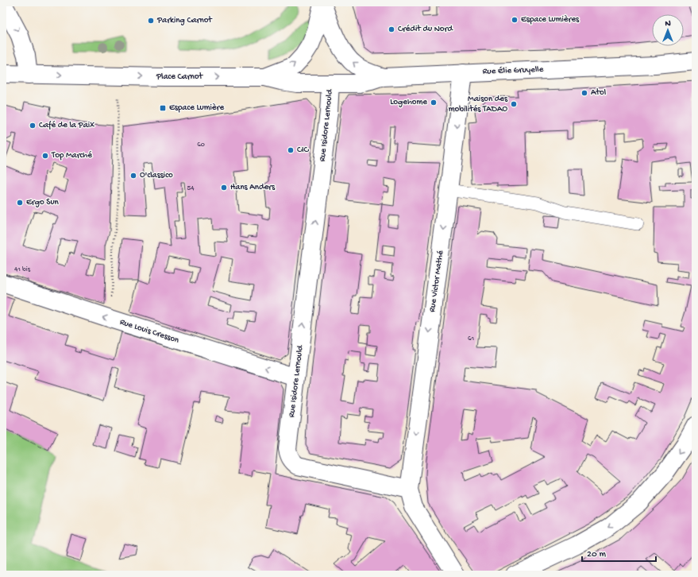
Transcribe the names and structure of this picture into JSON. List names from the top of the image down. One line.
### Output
{"streets":{"street":["Rue Élie Gruyelle","Place Carnot","Rue Isidore Lernould","Rue Victor Mathé","Rue Louis Cresson"]},"crossings":[["Rue Élie Gruyelle","Place Carnot"],["Rue Élie Gruyelle","Rue Isidore Lernould"],["Rue Élie Gruyelle","Rue Victor Mathé"],["Place Carnot","Rue Isidore Lernould"],["Rue Isidore Lernould","Rue Victor Mathé"],["Rue Isidore Lernould","Rue Louis Cresson"]],"one_way":["Place Carnot","Rue Isidore Lernould","Rue Victor Mathé","Rue Louis Cresson"],"places":{"other":["Espace Lumières","Parking Carnot","Crédit du Nord","Atol","Logehome","Maison des mobilités TADAO","Café de la Paix","CIC","Top Marché","O'classico","Hans Anders","Ergo Sun"],"transit":["Espace Lumière"]},"house_numbers":["60","54","41 bis","61"],"scale_bar":"20 m","north":"top"}
